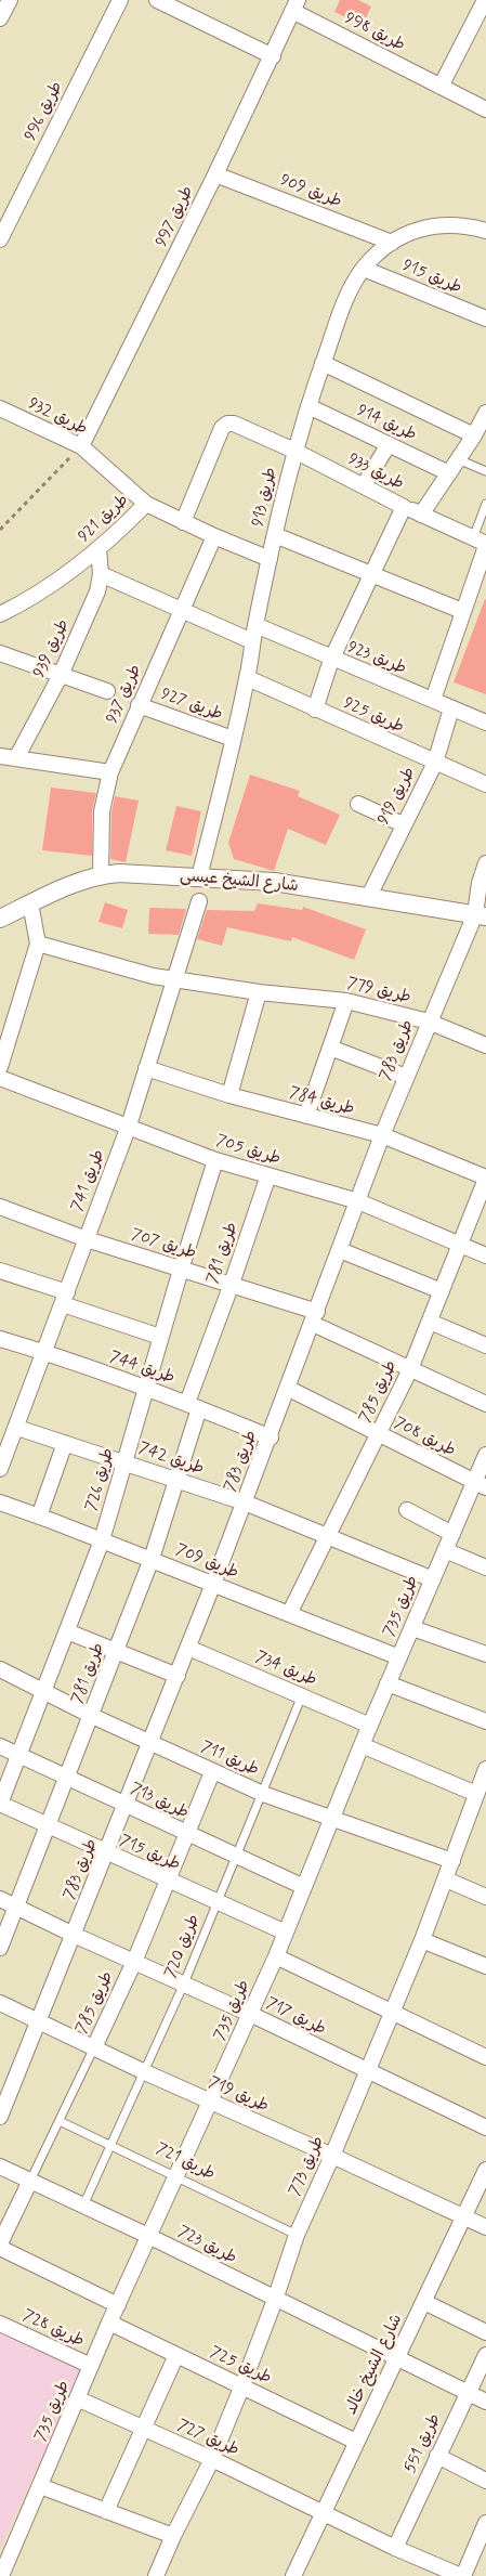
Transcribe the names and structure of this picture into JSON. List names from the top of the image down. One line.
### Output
{"streets":{"street":["طريق 998","طريق 996","طريق 909","طريق 997","طريق 915","طريق 932","طريق 914","طريق 933","طريق 913","طريق 921","طريق 939","طريق 923","طريق 937","طريق 927","طريق 925","طريق 919","شارع الشيخ عيسى","طريق 779","طريق 783","طريق 784","طريق 705","طريق 741","طريق 707","طريق 781","طريق 744","طريق 785","طريق 708","طريق 742","طريق 726","طريق 709","طريق 735","طريق 734","طريق 711","طريق 713","طريق 715","طريق 717","طريق 719","طريق 773","طريق 723","طريق 728","شارع الشيخ خالد","طريق 725","طريق 727","طريق 551"],"lane":["طريق 720","طريق 721"]},"crossings":[["طريق 998","طريق 997"],["طريق 909","طريق 997"],["طريق 909","طريق 913"],["طريق 997","طريق 932"],["طريق 915","طريق 913"],["طريق 932","طريق 921"],["طريق 914","طريق 913"],["طريق 933","طريق 913"],["طريق 933","طريق 921"],["طريق 933","طريق 923"],["طريق 933","طريق 925"],["طريق 913","طريق 921"],["طريق 913","طريق 923"],["طريق 913","طريق 927"],["طريق 913","طريق 925"],["طريق 913","شارع الشيخ عيسى"],["طريق 921","طريق 939"],["طريق 921","طريق 937"],["طريق 923","طريق 919"],["طريق 937","طريق 927"],["طريق 937","شارع الشيخ عيسى"],["طريق 925","طريق 919"],["طريق 919","شارع الشيخ عيسى"],["شارع الشيخ عيسى","طريق 783"],["طريق 779","طريق 783"],["طريق 779","طريق 741"],["طريق 783","طريق 784"],["طريق 783","طريق 705"],["طريق 783","طريق 707"],["طريق 783","طريق 744"],["طريق 783","طريق 708"],["طريق 783","طريق 742"],["طريق 783","طريق 709"],["طريق 783","طريق 734"],["طريق 783","طريق 711"],["طريق 783","طريق 713"],["طريق 783","طريق 715"],["طريق 783","طريق 717"],["طريق 783","طريق 719"],["طريق 784","طريق 741"],["طريق 784","طريق 785"],["طريق 705","طريق 741"],["طريق 705","طريق 781"],["طريق 705","طريق 785"],["طريق 705","طريق 726"],["طريق 741","طريق 707"],["طريق 741","طريق 744"],["طريق 741","طريق 742"],["طريق 707","طريق 781"],["طريق 707","طريق 785"],["طريق 707","طريق 726"],["طريق 781","طريق 744"],["طريق 781","طريق 742"],["طريق 781","طريق 709"],["طريق 781","طريق 711"],["طريق 781","طريق 713"],["طريق 781","طريق 715"],["طريق 781","طريق 717"],["طريق 744","طريق 726"],["طريق 785","طريق 708"],["طريق 785","طريق 742"],["طريق 785","طريق 709"],["طريق 785","طريق 711"],["طريق 785","طريق 713"],["طريق 785","طريق 715"],["طريق 785","طريق 717"],["طريق 785","طريق 719"],["طريق 785","طريق 721"],["طريق 785","طريق 723"],["طريق 708","طريق 735"],["طريق 742","طريق 726"],["طريق 742","طريق 735"],["طريق 726","طريق 709"],["طريق 726","طريق 711"],["طريق 726","طريق 713"],["طريق 726","طريق 715"],["طريق 709","طريق 735"],["طريق 735","طريق 734"],["طريق 735","طريق 711"],["طريق 735","طريق 713"],["طريق 735","طريق 715"],["طريق 735","طريق 717"],["طريق 735","طريق 719"],["طريق 735","طريق 721"],["طريق 735","طريق 723"],["طريق 735","طريق 728"],["طريق 735","طريق 725"],["طريق 735","طريق 727"],["طريق 734","طريق 720"],["طريق 711","طريق 720"],["طريق 711","طريق 773"],["طريق 713","طريق 720"],["طريق 715","طريق 720"],["طريق 720","طريق 717"],["طريق 720","طريق 719"],["طريق 720","طريق 721"],["طريق 720","طريق 723"],["طريق 717","طريق 773"],["طريق 719","طريق 773"],["طريق 719","شارع الشيخ خالد"],["طريق 721","طريق 773"],["طريق 773","طريق 723"],["طريق 773","طريق 725"],["طريق 773","طريق 727"],["طريق 723","شارع الشيخ خالد"],["طريق 723","طريق 551"],["شارع الشيخ خالد","طريق 725"],["شارع الشيخ خالد","طريق 727"],["طريق 727","طريق 551"]]}
